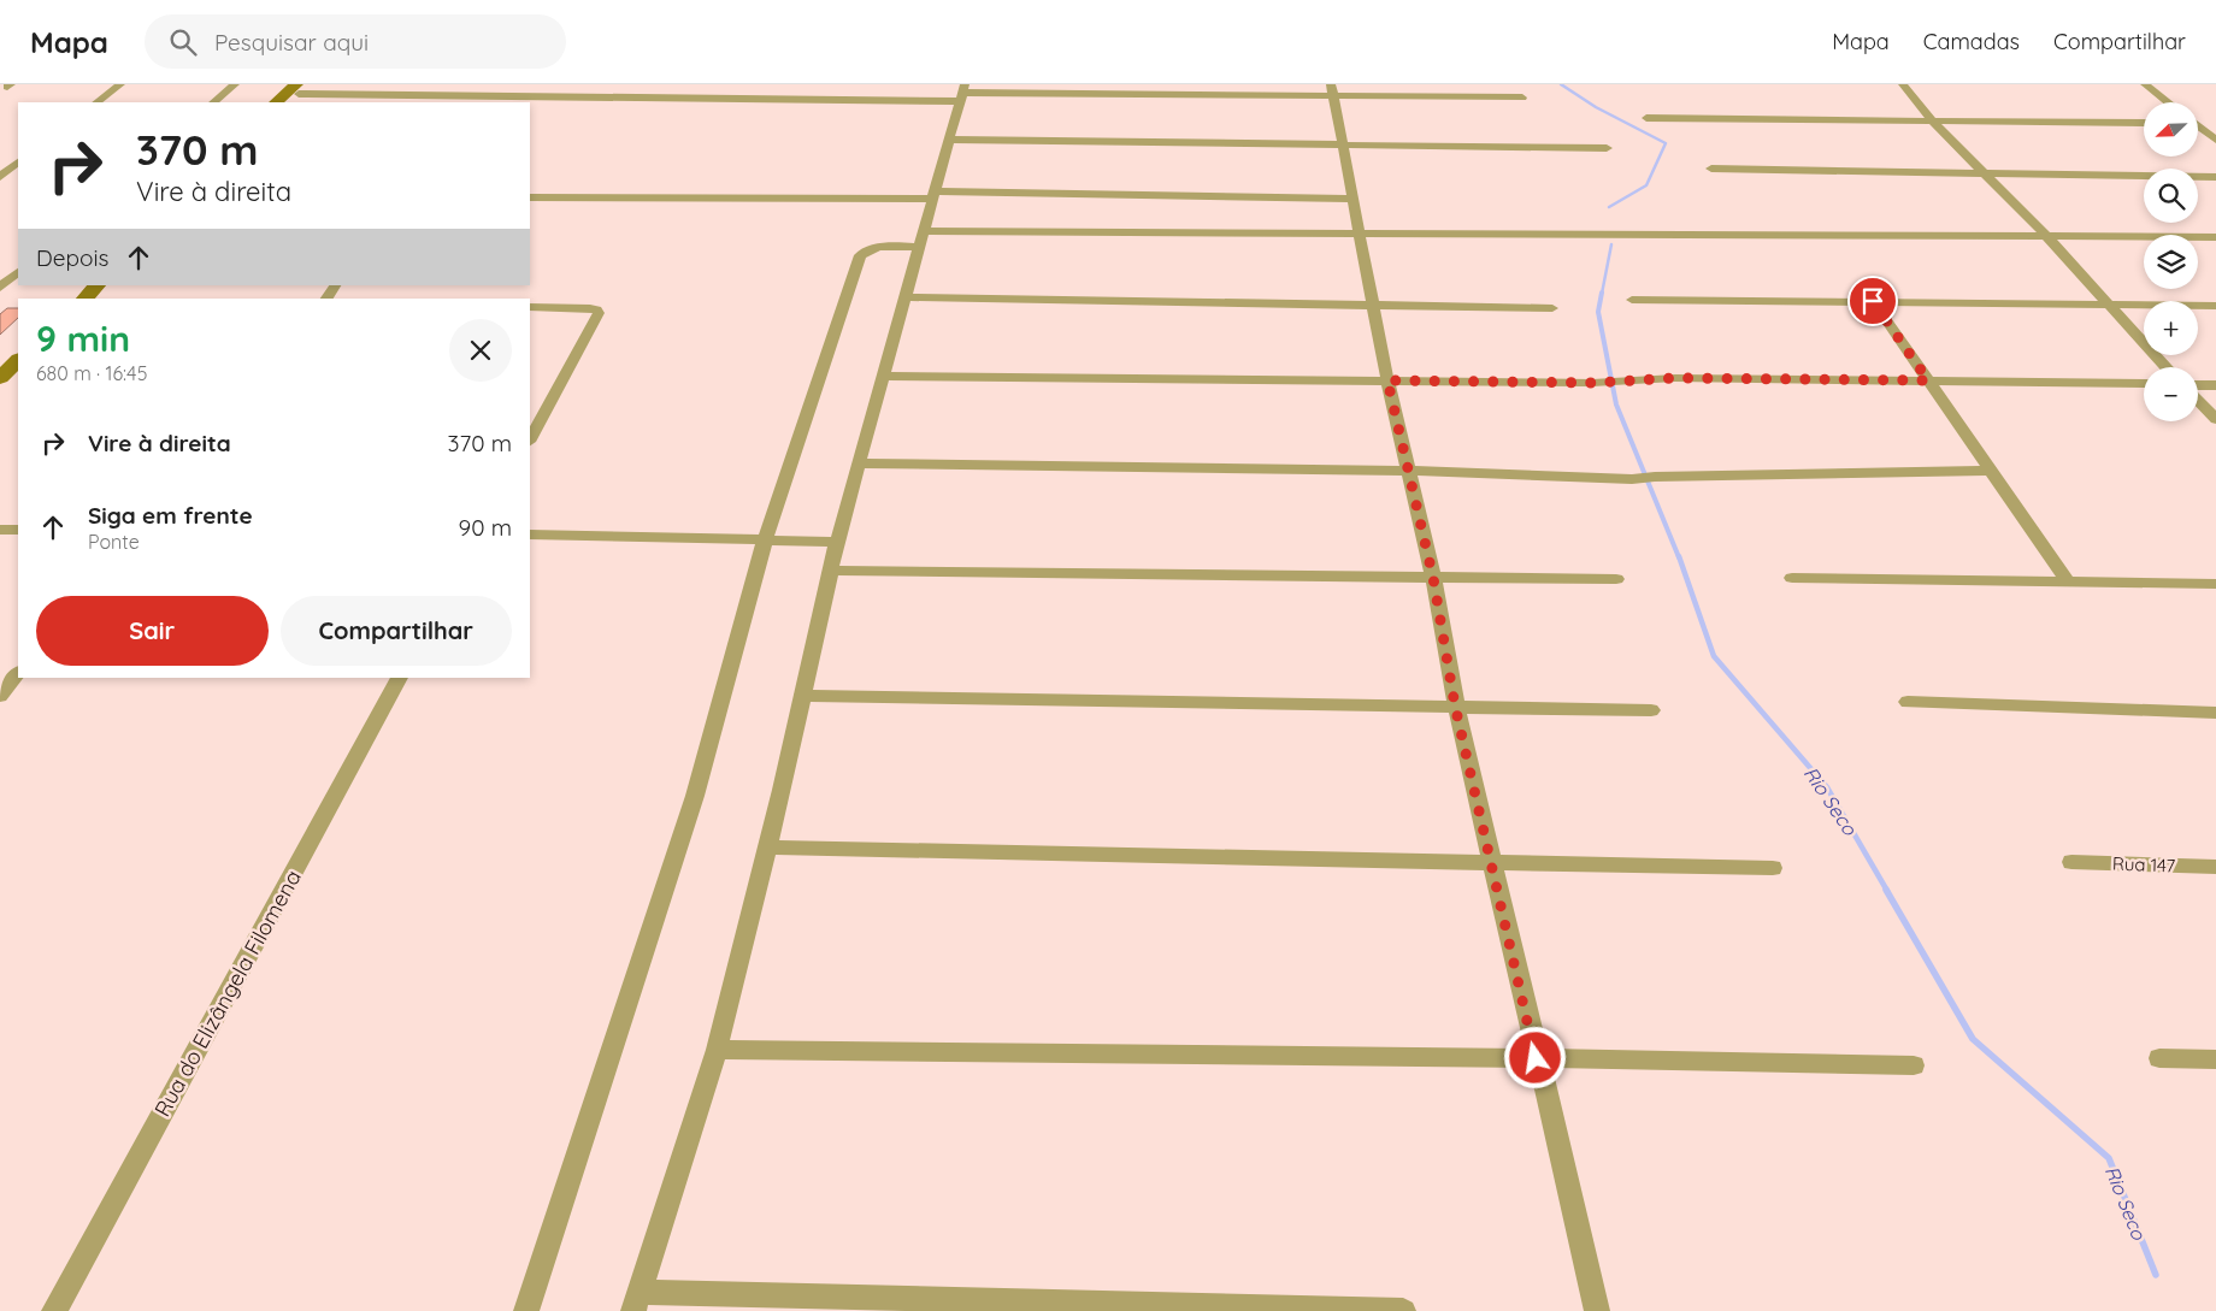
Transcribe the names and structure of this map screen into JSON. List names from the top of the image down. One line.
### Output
{"streets":{"street":["Rua 147","Rua do Elizângela Filomena"]},"water":["Rio Seco"],"north":"bottom left","page":{"header":"Mapa","search":"Pesquisar aqui","nav":["Mapa","Camadas","Compartilhar"],"map_buttons":["+","−"],"turn":["370 m","Vire à direita"],"then":"Depois","heading":["9 min","680 m · 16:45"],"list":[{"name":"Vire à direita","value":"370 m"},{"name":"Siga em frente","note":"Ponte","value":"90 m"}],"buttons":["Sair","Compartilhar"]}}
